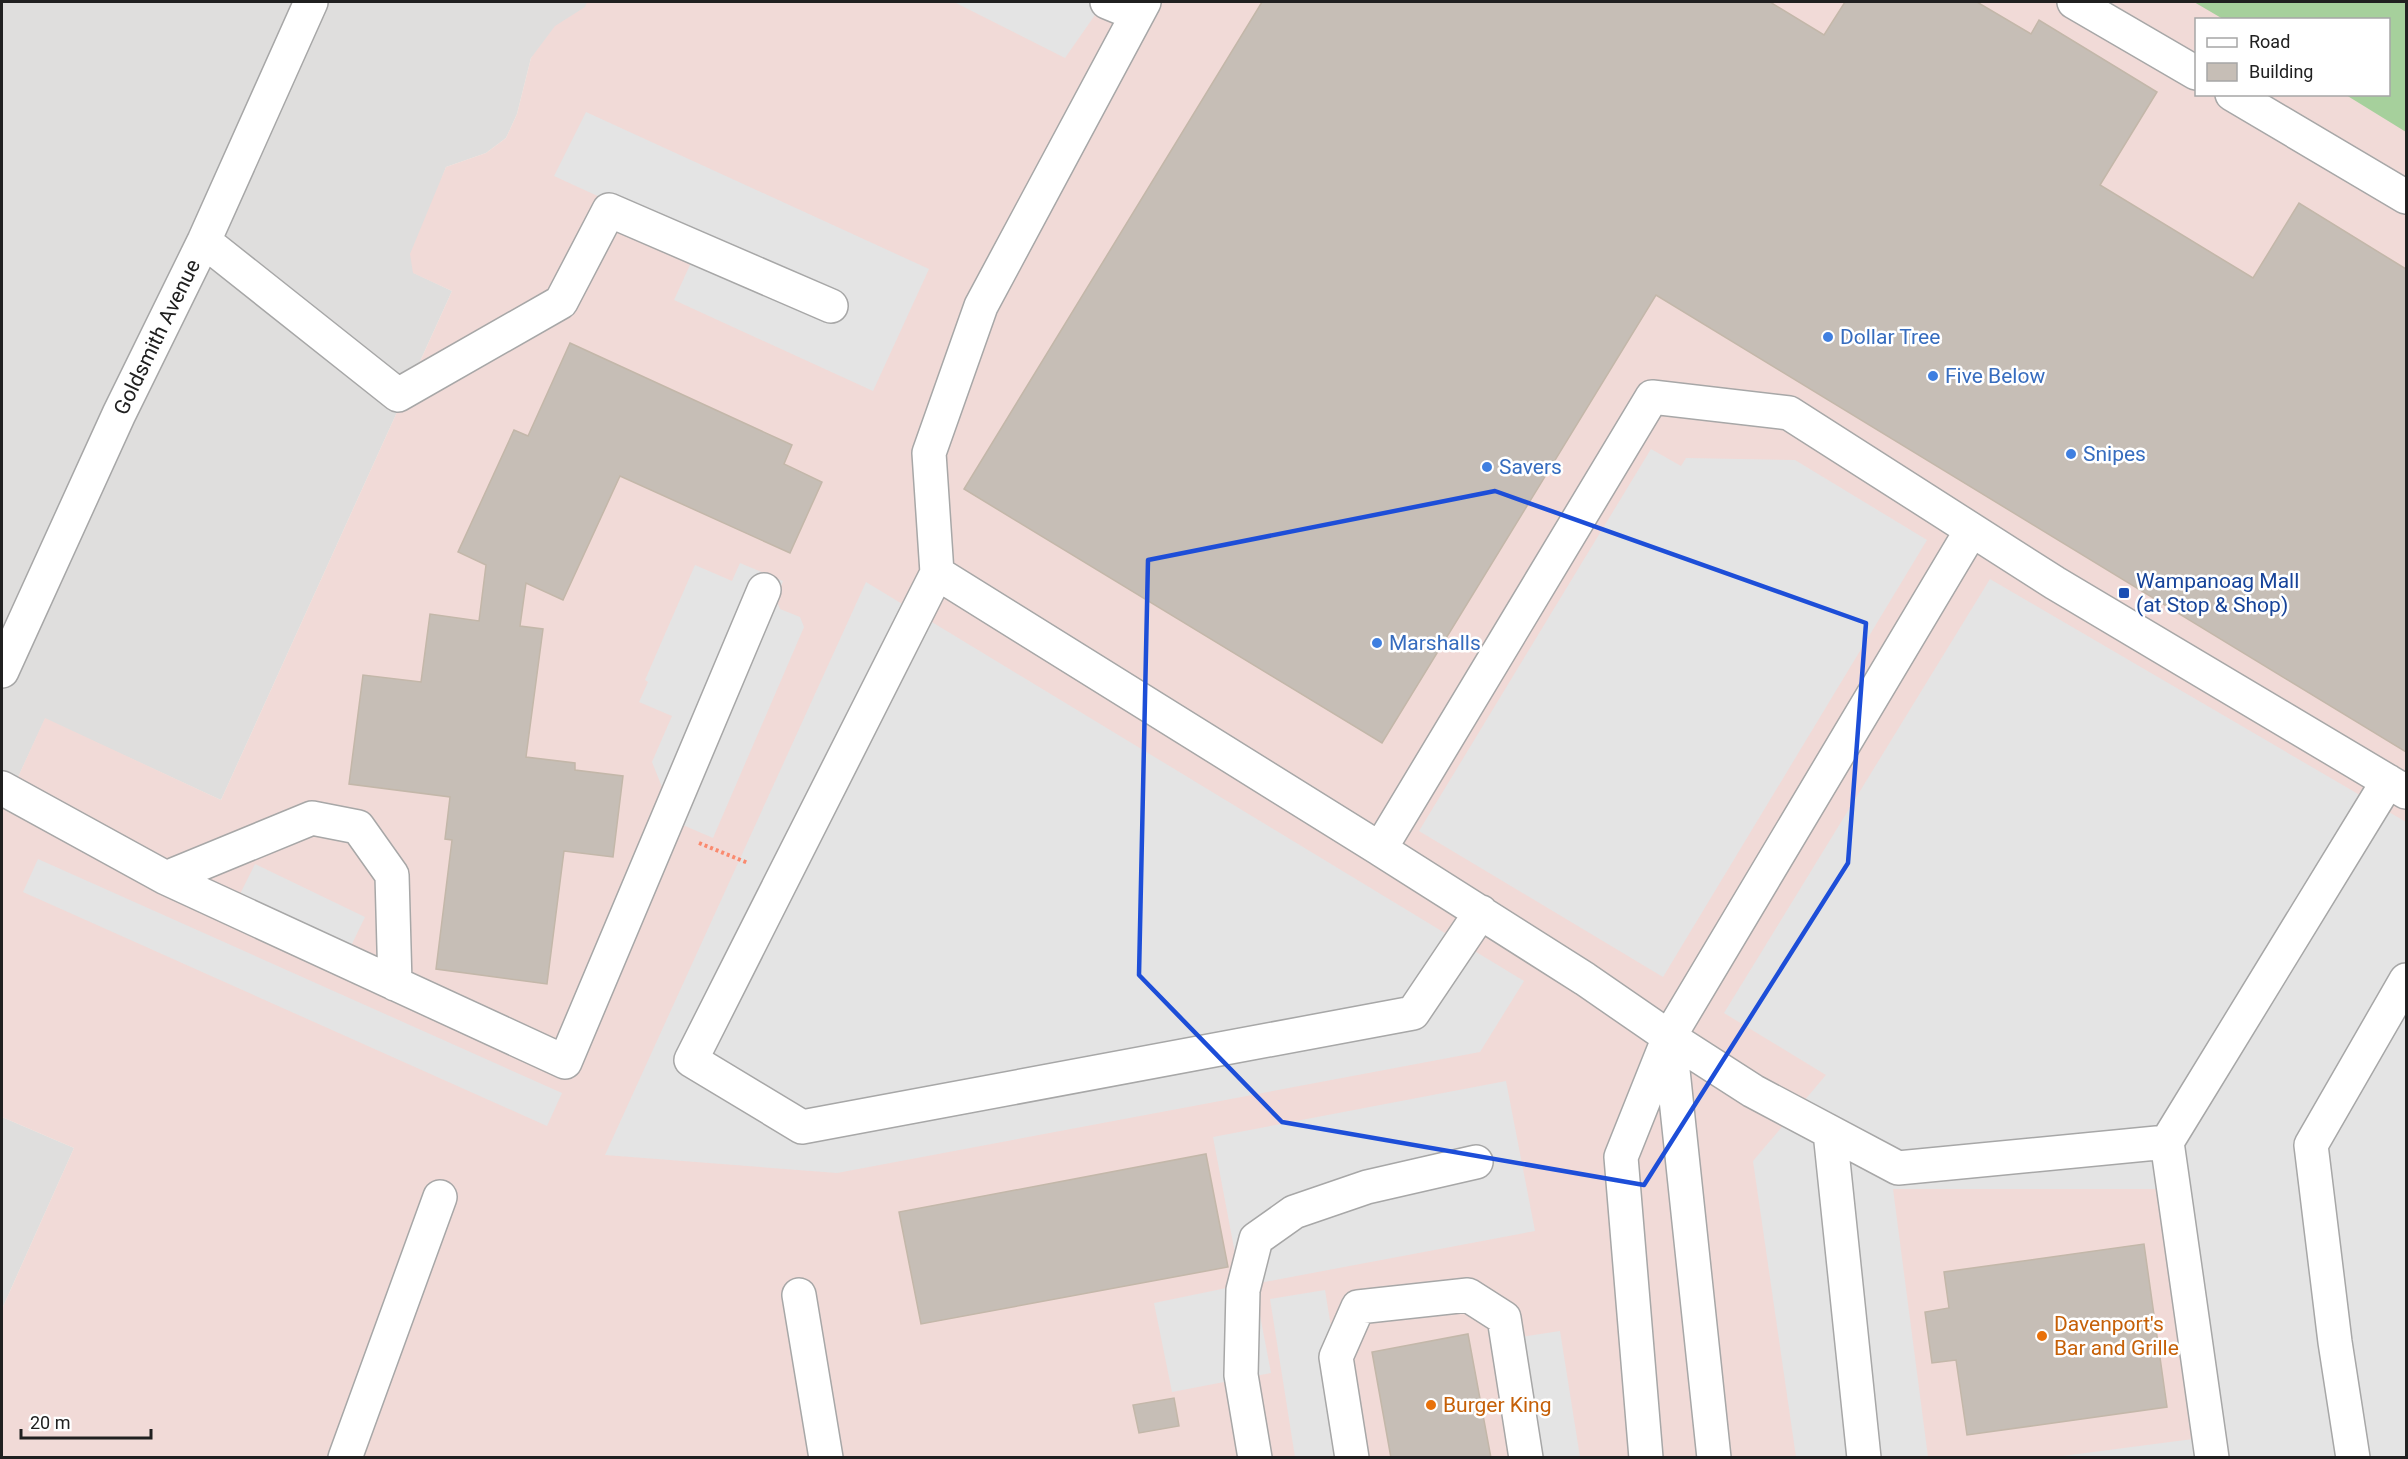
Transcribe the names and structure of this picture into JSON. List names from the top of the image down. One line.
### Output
{"streets":{"street":["Goldsmith Avenue"]},"places":{"other":["Dollar Tree","Five Below","Snipes","Savers","Marshalls","Davenport's Bar and Grille","Burger King"],"transit":["Wampanoag Mall (at Stop & Shop)"]},"legend":["Road","Building"],"scale_bar":"20 m"}
